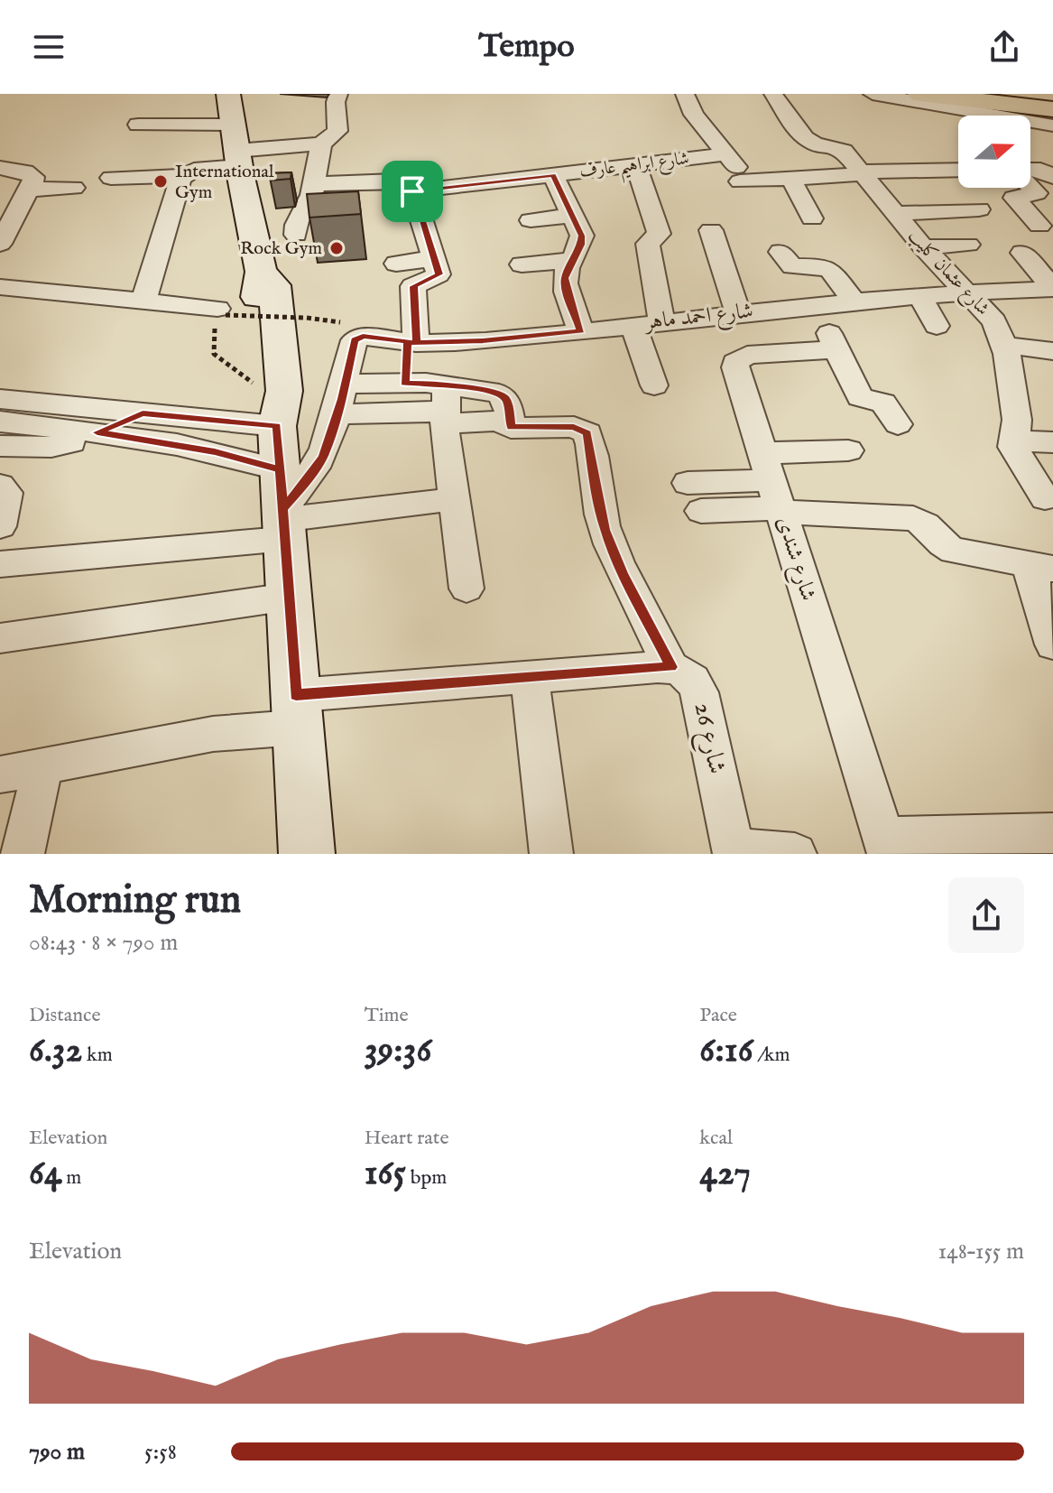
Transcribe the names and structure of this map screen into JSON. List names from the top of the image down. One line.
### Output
{"streets":{"street":["شارع ابراهيم عارف","شارع عثمان كليب","شارع احمد ماهر","شارع شندى","شارع 26"]},"crossings":[["شارع عثمان كليب","شارع احمد ماهر"]],"places":["International Gym","Rock Gym"],"north":"right","page":{"header":"Tempo","heading":["Morning run","08:43 · 8 × 790 m"],"stats":[["Distance","6.32 km"],["Time","39:36"],["Pace","6:16 /km"],["Elevation","64 m"],["Heart rate","165 bpm"],["kcal","427"]],"chart":["Elevation","148–155 m"],"list":[{"name":"790 m","note":"5:58"}]}}
